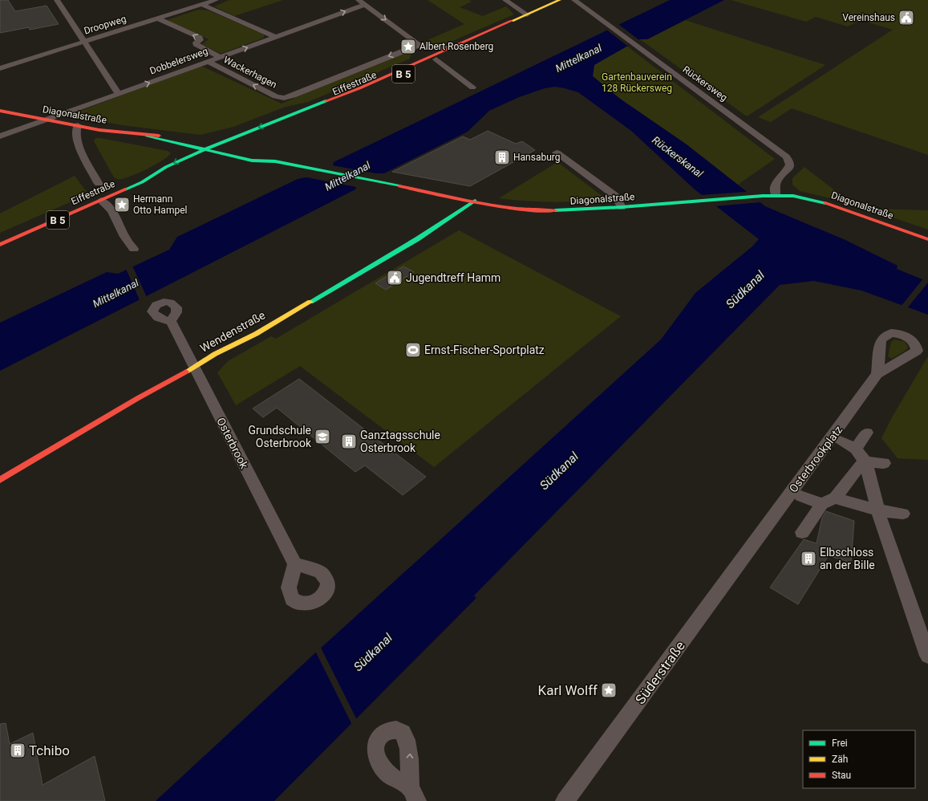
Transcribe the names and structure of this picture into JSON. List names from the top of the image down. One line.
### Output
{"streets":{"street":["Droopweg","Dobbelersweg","Wackerhagen","B 5","Eiffestraße","Rückersweg","Diagonalstraße","Wendenstraße","Osterbrook","Osterbrookplatz","Süderstraße"]},"crossings":[["Droopweg","Wackerhagen"],["Dobbelersweg","Wackerhagen"],["Dobbelersweg","Diagonalstraße"],["Wackerhagen","Eiffestraße"],["Eiffestraße","Rückersweg"],["Eiffestraße","Diagonalstraße"],["Rückersweg","Diagonalstraße"],["Diagonalstraße","Wendenstraße"],["Wendenstraße","Osterbrook"],["Osterbrookplatz","Süderstraße"]],"one_way":["Dobbelersweg"],"water":["Mittelkanal","Rückerskanal","Südkanal"],"parks":["Gartenbauverein 128 Rückersweg"],"places":{"public building":["Vereinshaus","Jugendtreff Hamm"],"place":["Albert Rosenberg","Hermann Otto Hampel","Karl Wolff"],"building":["Hansaburg","Ganztagsschule Osterbrook","Elbschloss an der Bille","Tchibo"],"sports":["Ernst-Fischer-Sportplatz"],"school or university":["Grundschule Osterbrook"]},"legend":["Frei","Zäh","Stau"]}
